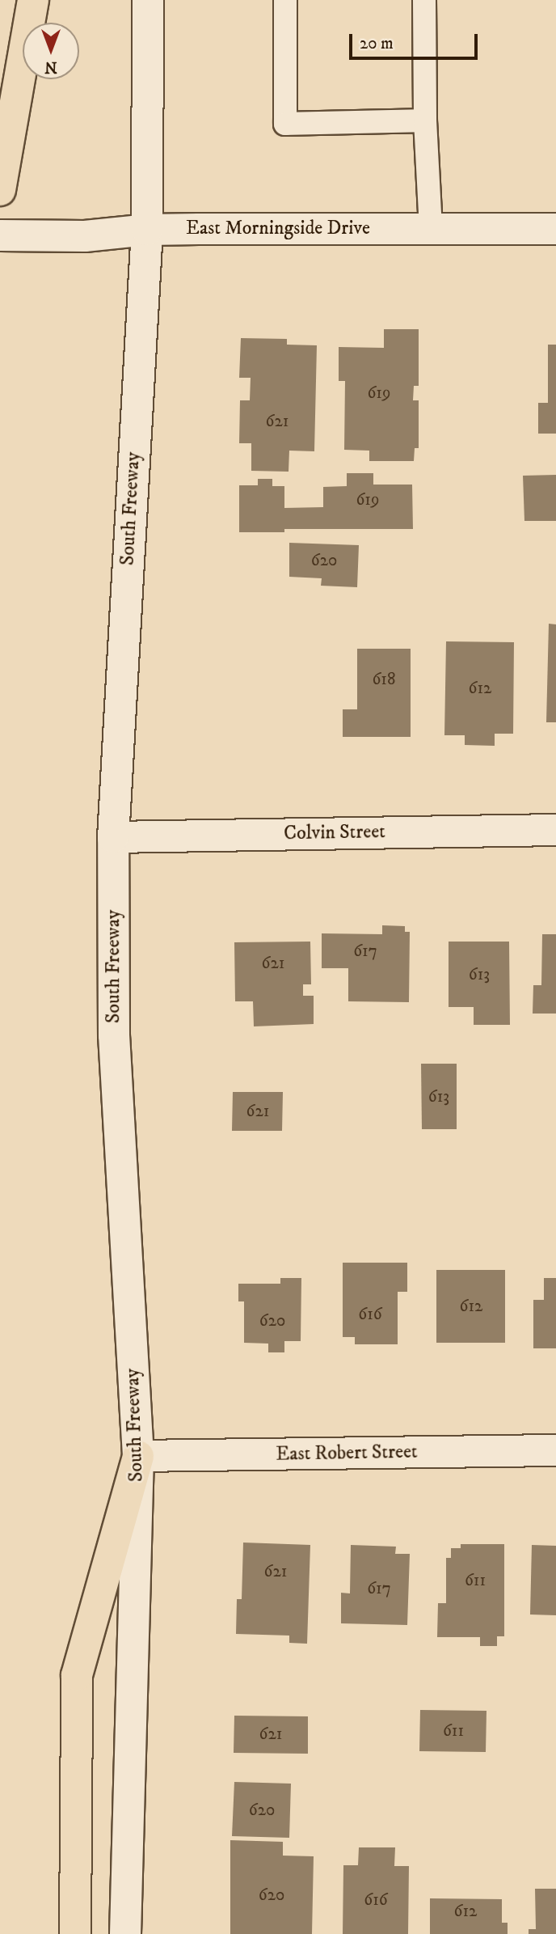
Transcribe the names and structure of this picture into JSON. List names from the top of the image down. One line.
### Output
{"streets":{"main road":["East Morningside Drive","South Freeway","Colvin Street","East Robert Street"]},"crossings":[["East Morningside Drive","South Freeway"],["South Freeway","Colvin Street"],["South Freeway","East Robert Street"]],"house_numbers":["619","621","619","620","618","612","617","621","613","613","621","612","616","620","621","611","617","611","621","620","620","616","612"],"scale_bar":"20 m","north":"bottom"}
